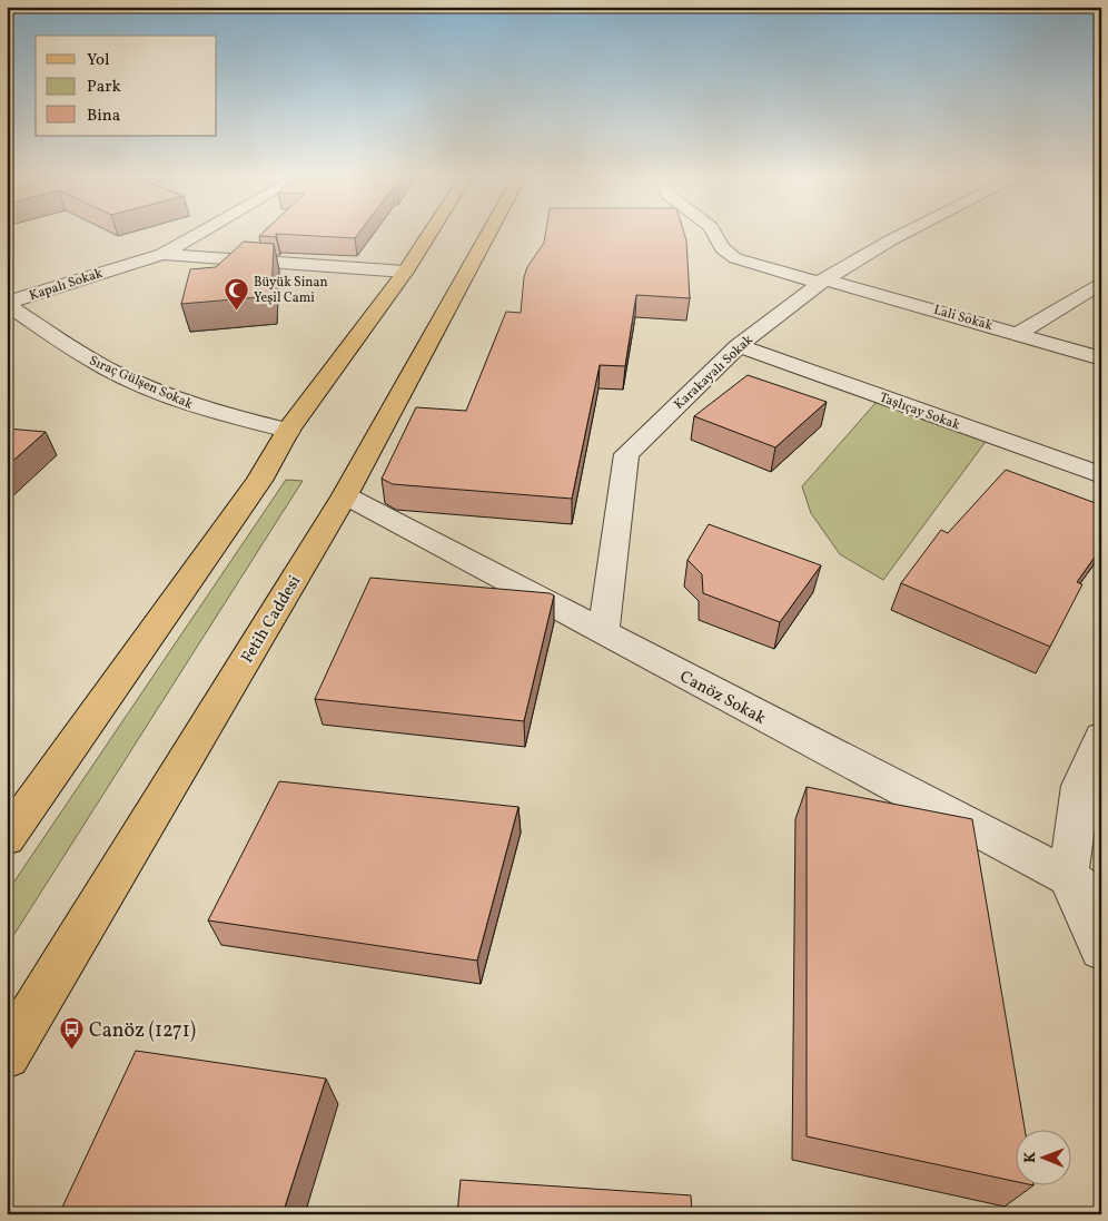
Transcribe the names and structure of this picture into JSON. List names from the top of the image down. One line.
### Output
{"streets":{"main road":["Fetih Caddesi"],"street":["Kapalı Sokak","Lali Sokak","Karakayalı Sokak","Sıraç Gülşen Sokak","Taşlıçay Sokak","Canöz Sokak"]},"crossings":[["Kapalı Sokak","Sıraç Gülşen Sokak"],["Lali Sokak","Karakayalı Sokak"],["Karakayalı Sokak","Taşlıçay Sokak"],["Karakayalı Sokak","Canöz Sokak"],["Fetih Caddesi","Canöz Sokak"]],"places":{"mosque":["Büyük Sinan Yeşil Cami"],"bus stop":["Canöz (1271)"]},"legend":["Yol","Park","Bina"],"north":"left"}
